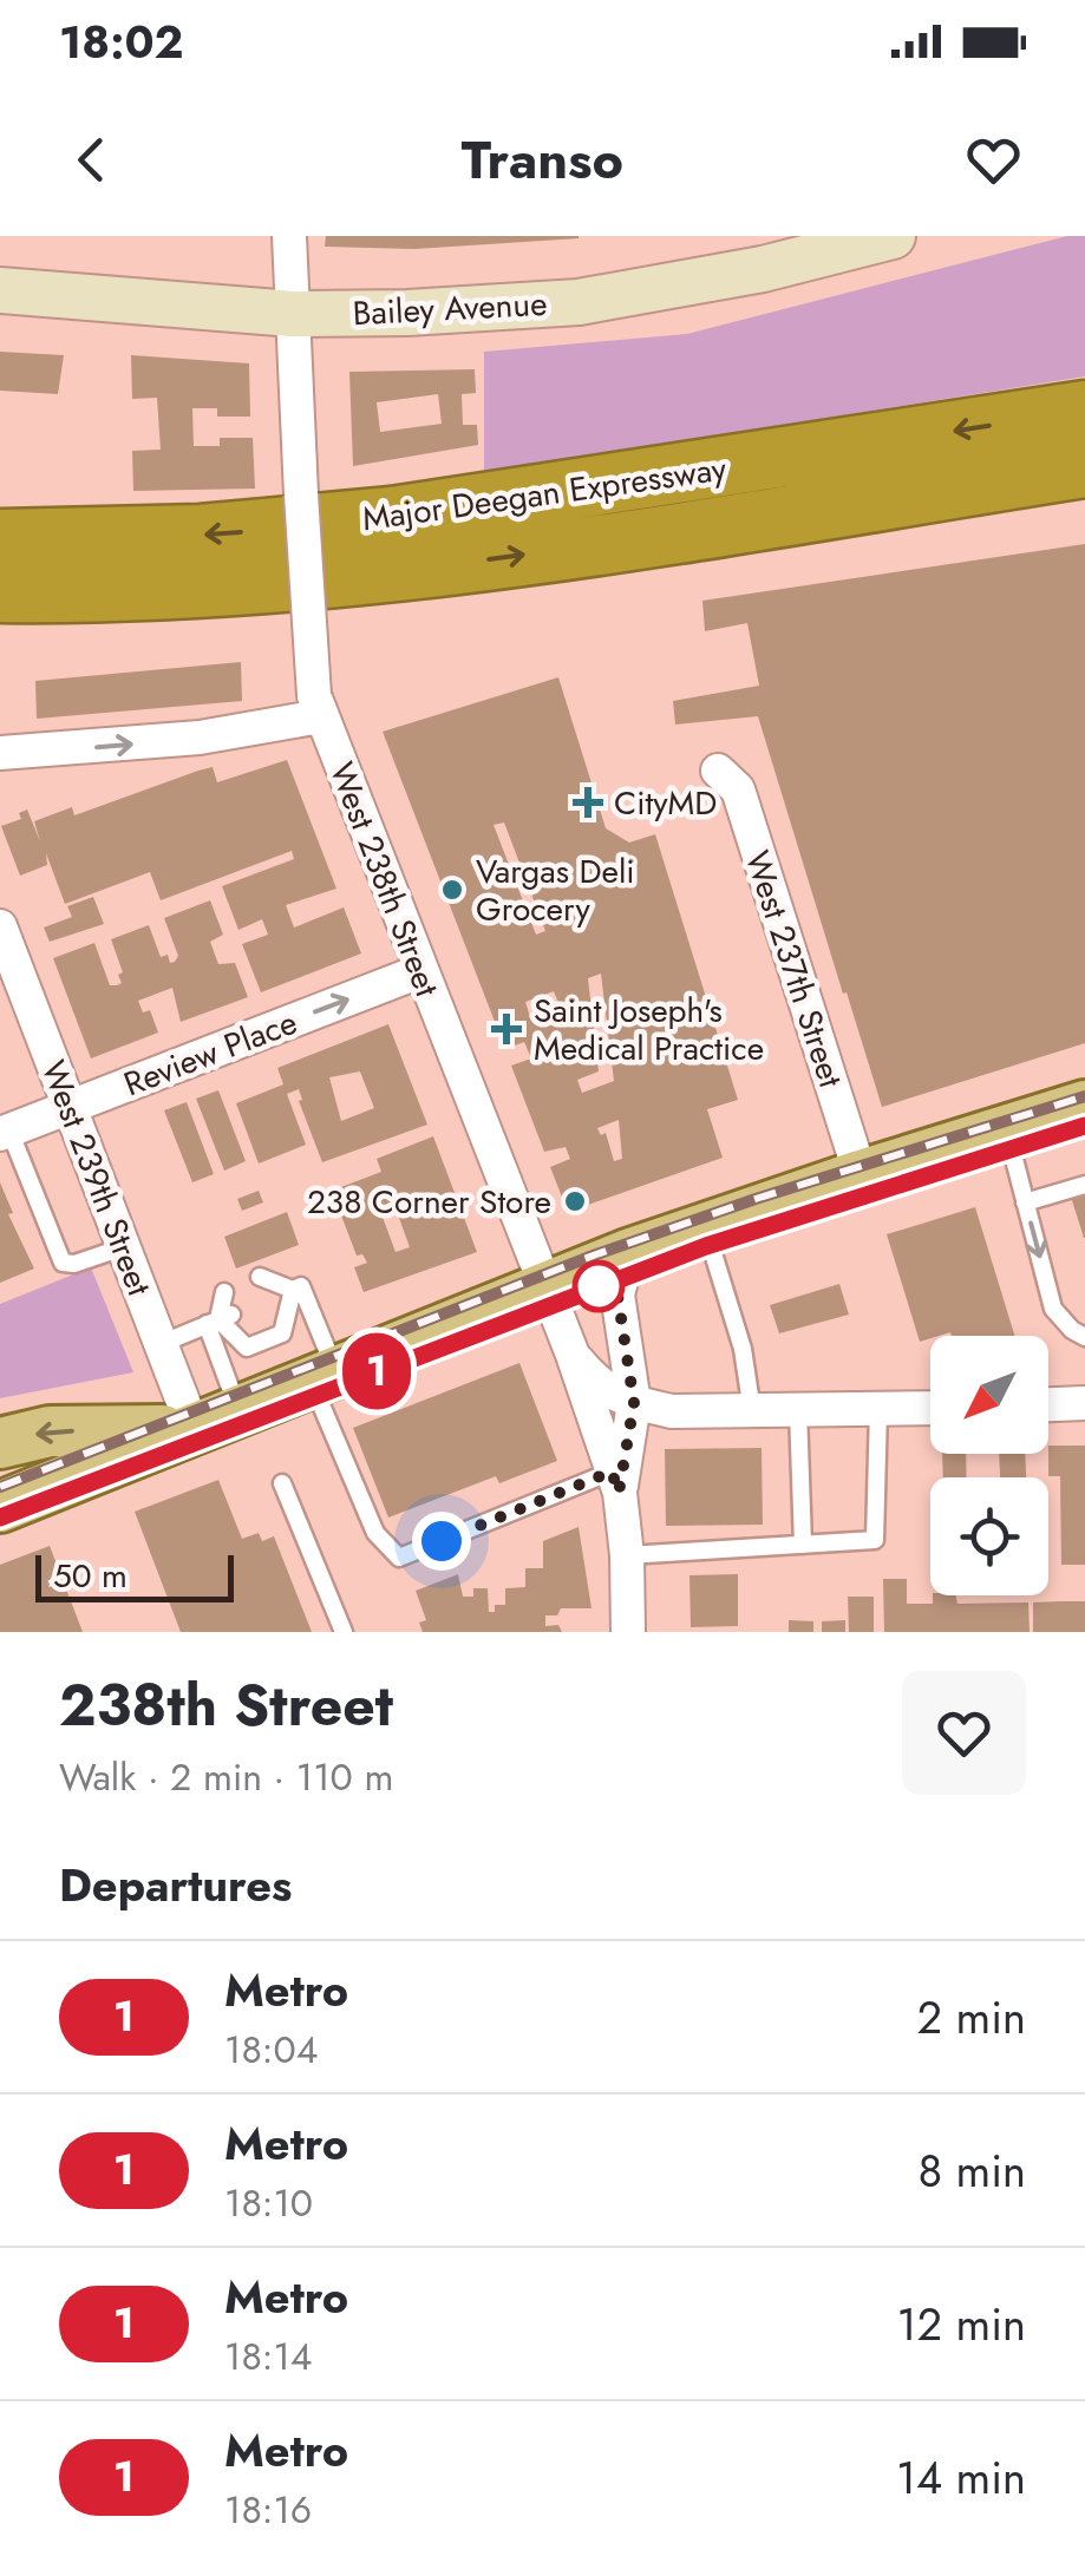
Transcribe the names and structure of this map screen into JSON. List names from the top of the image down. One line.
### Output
{"streets":{"highway":["Major Deegan Expressway"],"main road":["Bailey Avenue"],"street":["West 238th Street","West 237th Street","Review Place","West 239th Street"]},"crossings":[["Bailey Avenue","West 238th Street"],["West 238th Street","Review Place"],["Review Place","West 239th Street"]],"one_way":["Review Place"],"places":{"health":["CityMD","Saint Joseph's Medical Practice"],"other":["Vargas Deli Grocery","238 Corner Store"]},"lines":["metro line 1"],"scale_bar":"50 m","north":"bottom left","page":{"status":"18:02","header":"Transo","on_map":"1","scale":"50 m","heading":[["238th Street","Walk · 2 min · 110 m"],"Departures"],"list":[{"mark":"1","name":"Metro","note":"18:04","value":"2 min"},{"mark":"1","name":"Metro","note":"18:10","value":"8 min"},{"mark":"1","name":"Metro","note":"18:14","value":"12 min"},{"mark":"1","name":"Metro","note":"18:16","value":"14 min"}]}}
